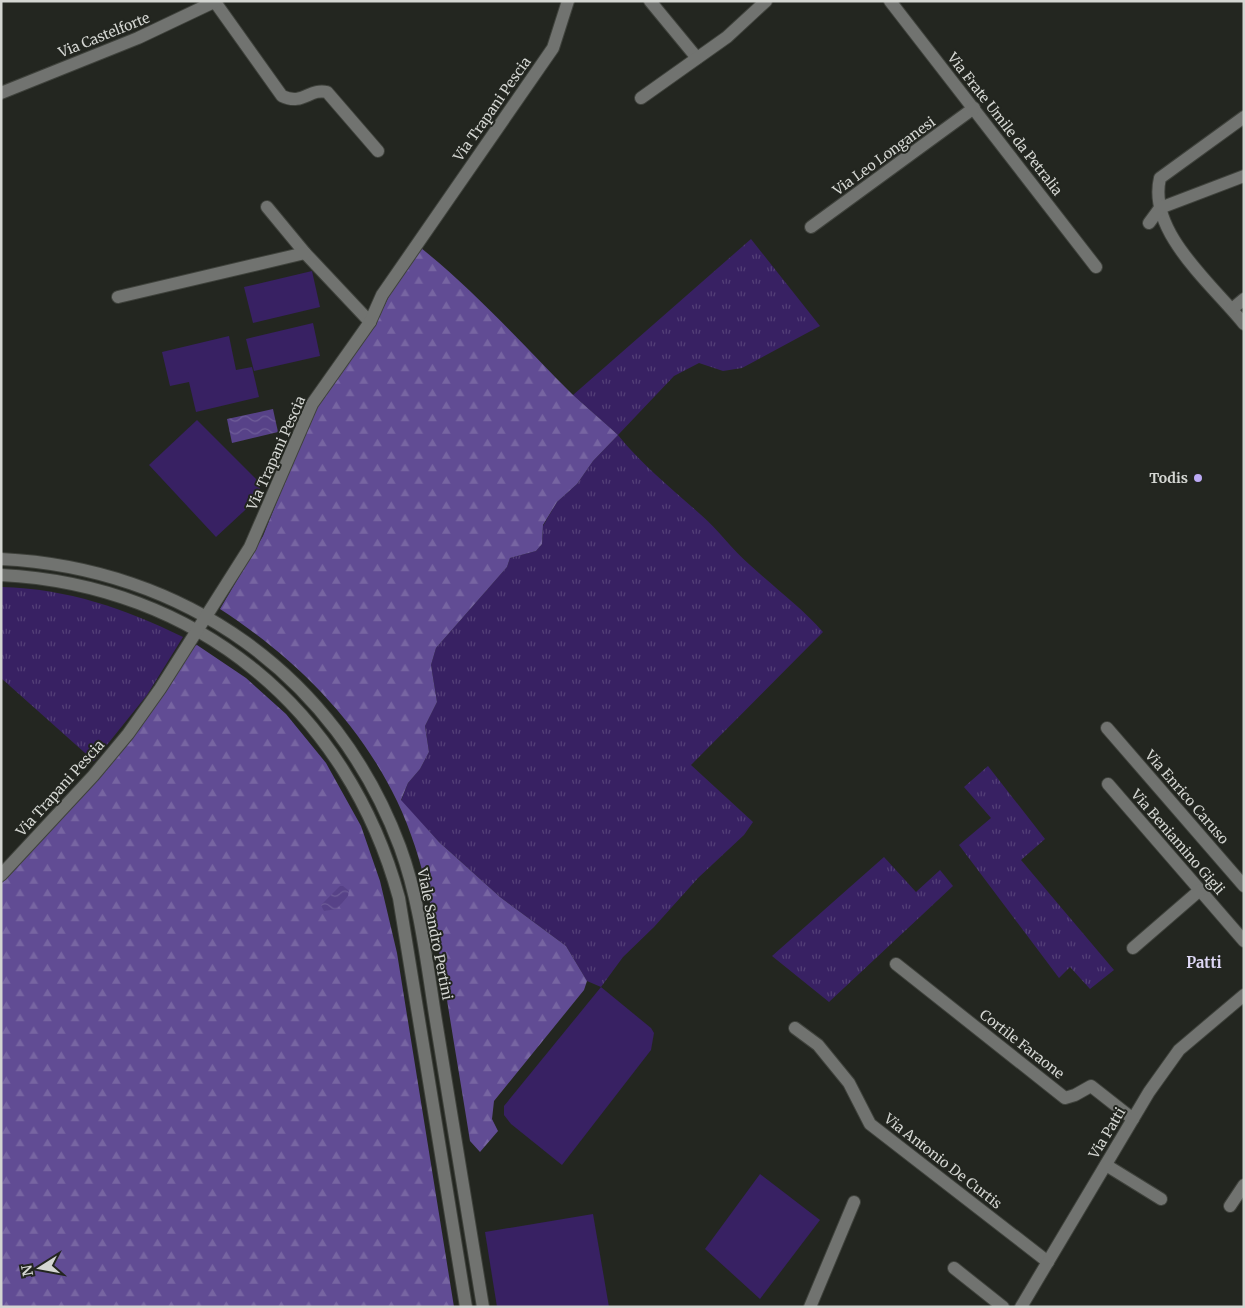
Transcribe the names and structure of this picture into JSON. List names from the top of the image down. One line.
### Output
{"streets":{"street":["Via Castelforte","Via Trapani Pescia","Via Frate Umile da Petralia","Via Leo Longanesi","Via Enrico Caruso","Via Beniamino Gigli","Viale Sandro Pertini","Cortile Faraone","Via Patti","Via Antonio De Curtis"]},"crossings":[["Via Trapani Pescia","Viale Sandro Pertini"],["Via Frate Umile da Petralia","Via Leo Longanesi"],["Cortile Faraone","Via Patti"],["Via Patti","Via Antonio De Curtis"]],"districts":["Patti"],"places":["Todis"],"north":"left"}
